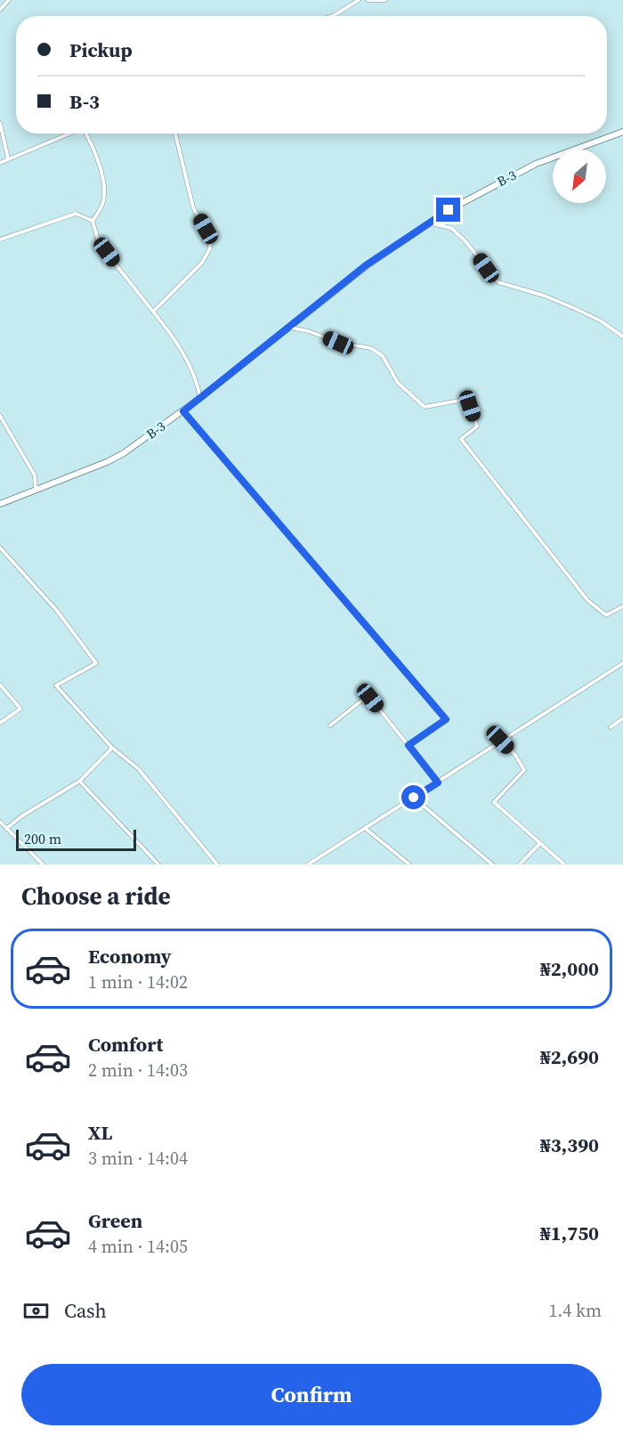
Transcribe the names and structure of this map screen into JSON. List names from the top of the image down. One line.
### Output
{"streets":{"main road":["B-3"]},"scale_bar":"200 m","north":"bottom left","page":{"banner":["Pickup","B-3"],"scale":"200 m","heading":"Choose a ride","list":[{"name":"Economy","note":"1 min · 14:02","value":"₦2,000"},{"name":"Comfort","note":"2 min · 14:03","value":"₦2,690"},{"name":"XL","note":"3 min · 14:04","value":"₦3,390"},{"name":"Green","note":"4 min · 14:05","value":"₦1,750"}],"pay":["Cash","1.4 km"],"buttons":"Confirm"}}
